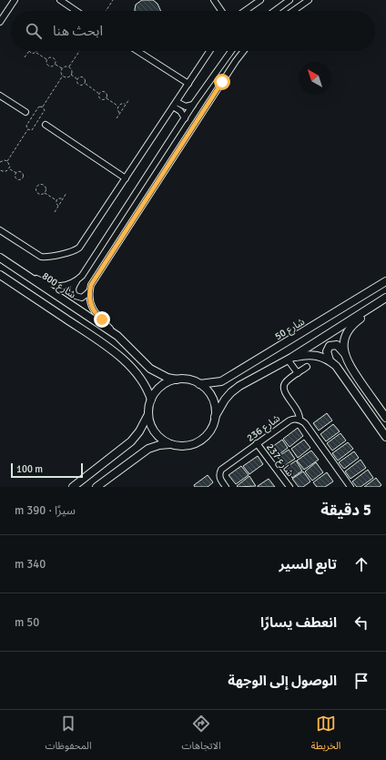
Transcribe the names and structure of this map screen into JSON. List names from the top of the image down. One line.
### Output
{"streets":{"main road":["شارع 800","شارع 50"],"street":["شارع 236","شارع 237"]},"crossings":[["شارع 800","شارع 50"],["شارع 236","شارع 237"]],"scale_bar":"100 m","north":"top left","page":{"search":"ابحث هنا","scale":"100 m","heading":["5 دقيقة","سيرًا · 390 m"],"list":[["تابع السير","340 m"],["انعطف يسارًا","50 m"],"الوصول إلى الوجهة"],"nav":["الخريطة","الاتجاهات","المحفوظات"]}}
